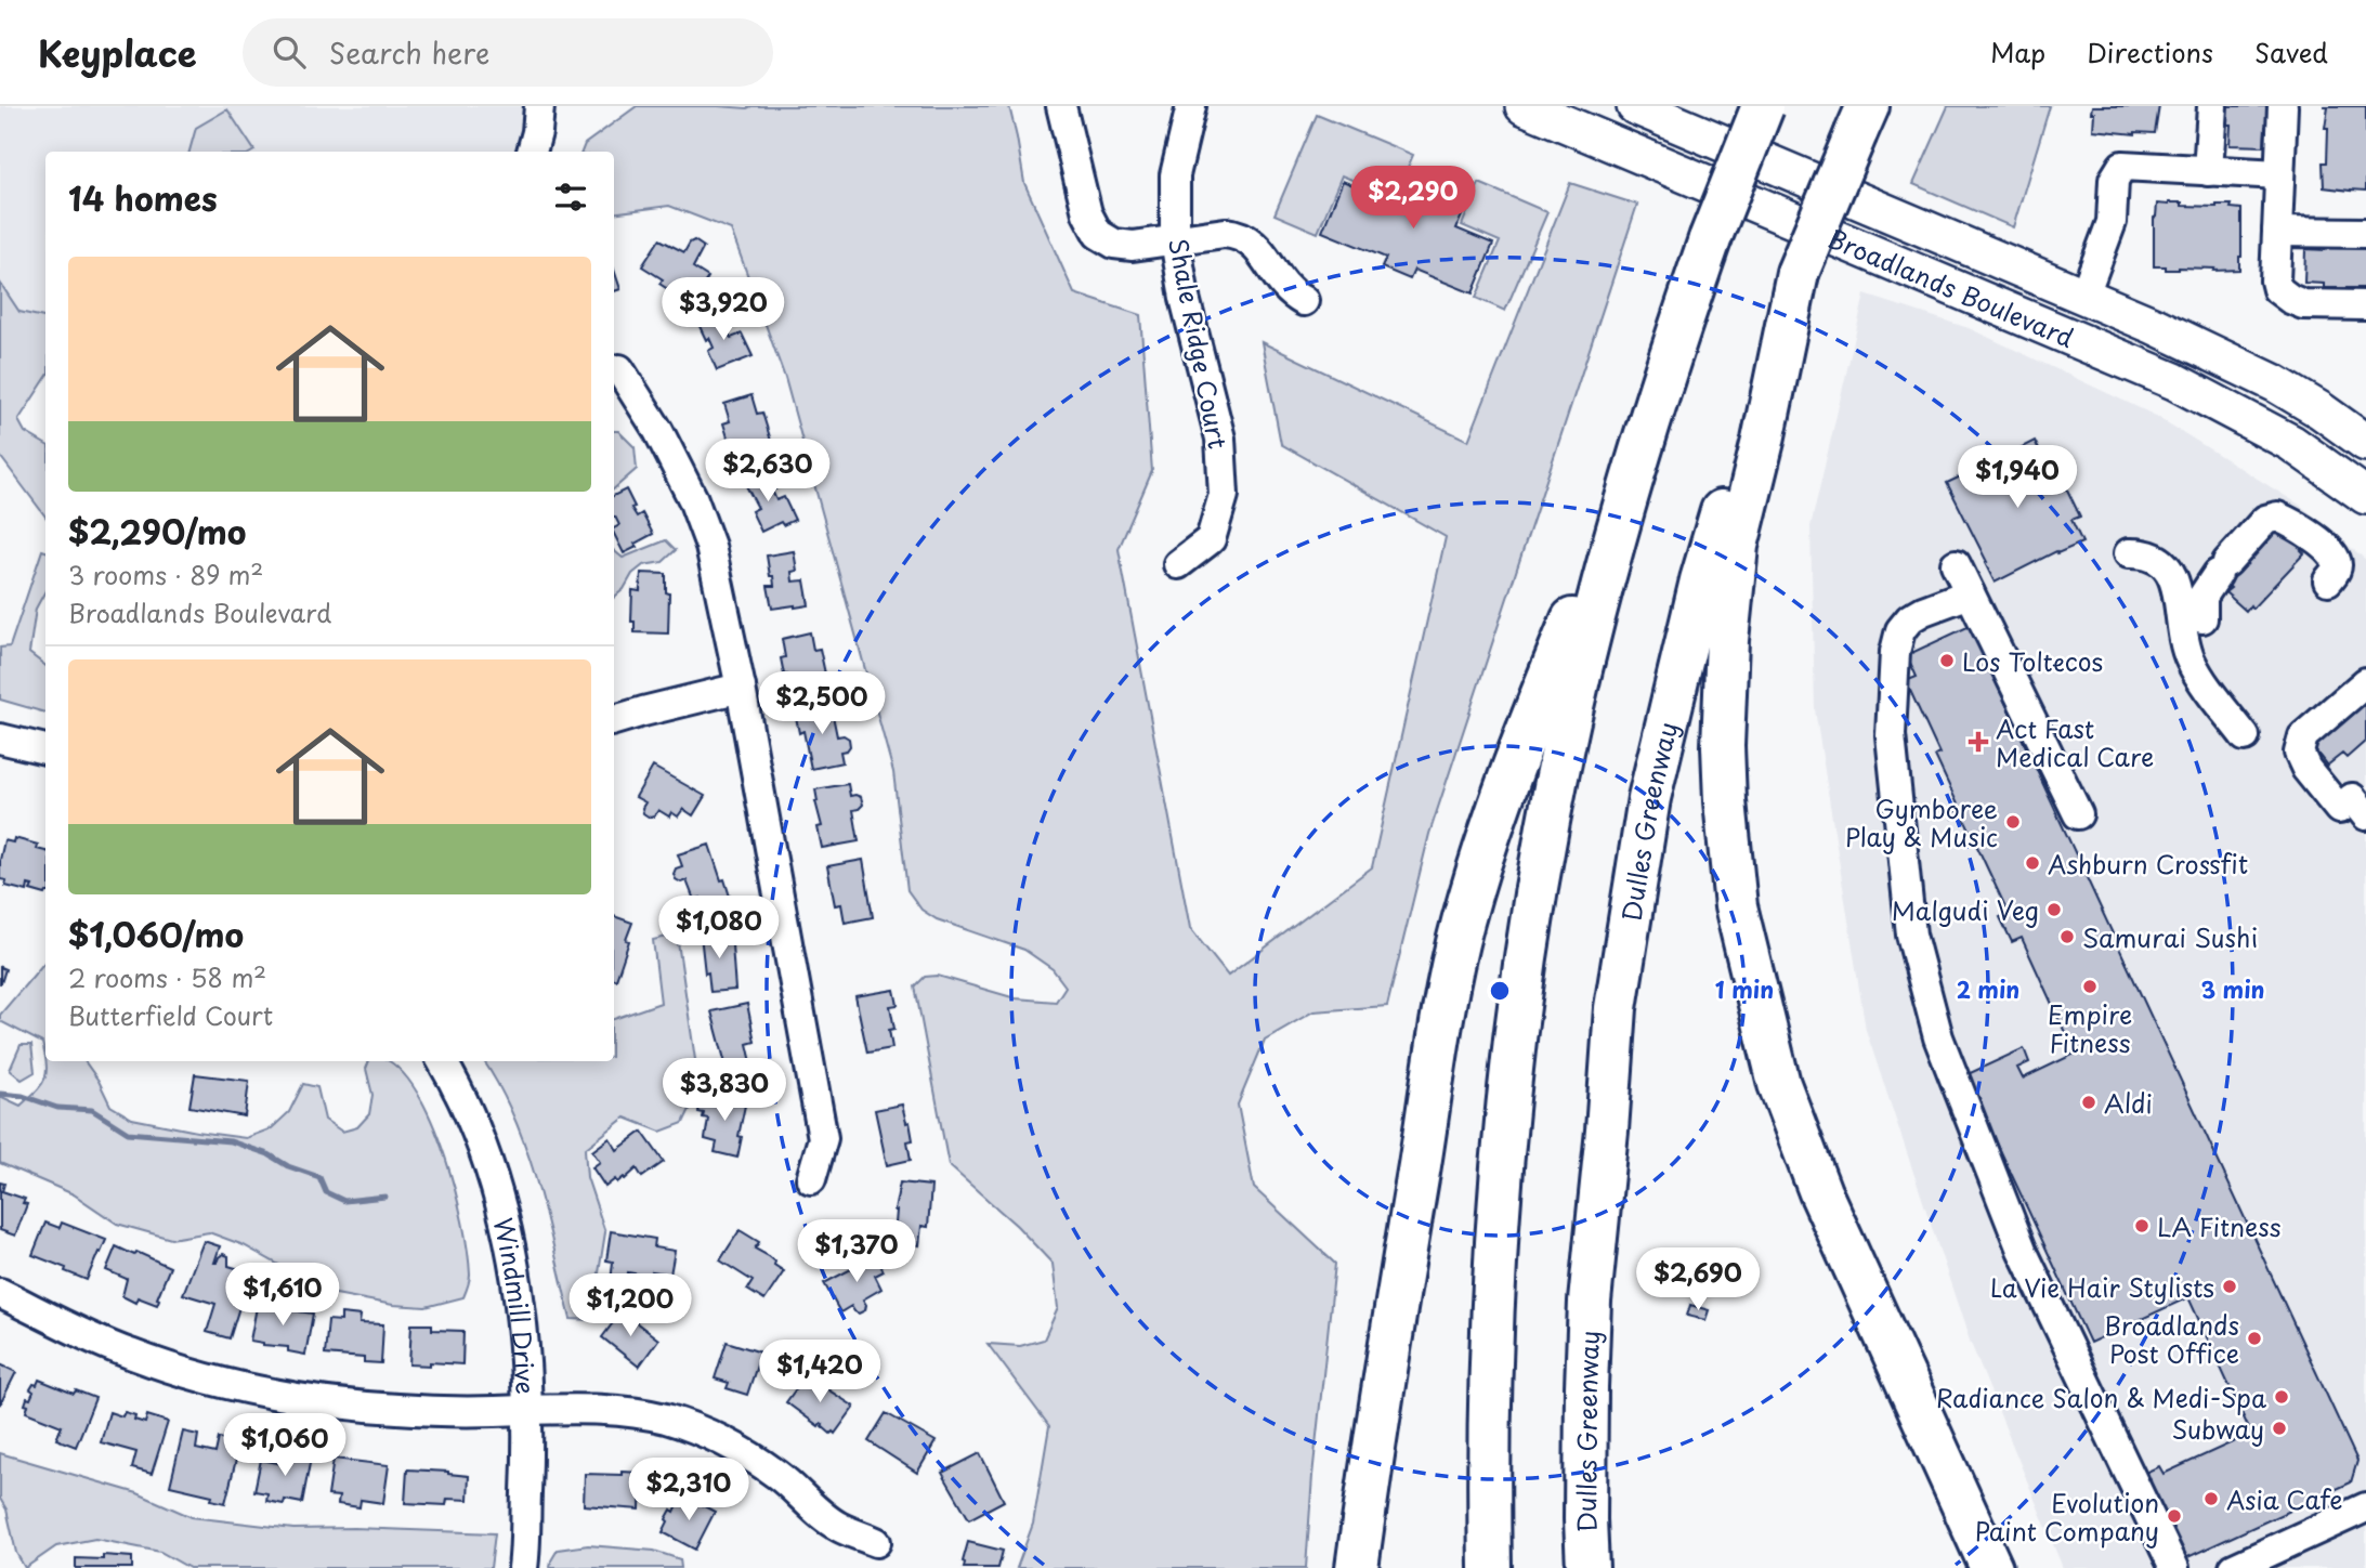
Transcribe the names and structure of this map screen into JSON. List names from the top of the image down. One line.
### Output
{"streets":{"highway":["Dulles Greenway"],"main road":["Broadlands Boulevard"],"street":["Shale Ridge Court","Windmill Drive"]},"places":{"other":["Los Toltecos","Gymboree Play & Music","Ashburn Crossfit","Malgudi Veg","Samurai Sushi","Empire Fitness","Aldi","LA Fitness","La Vie Hair Stylists","Broadlands Post Office","Radiance Salon & Medi-Spa","Subway","Asia Cafe","Evolution Paint Company"],"health":["Act Fast Medical Care"]},"page":{"header":"Keyplace","search":"Search here","nav":["Map","Directions","Saved"],"heading":"14 homes","price":["$2,290","$3,920","$2,630","$1,940","$2,500","$1,080","$3,830","$1,370","$2,690","$1,610","$1,200","$1,420","$1,060","$2,310"],"list":[{"name":"$2,290/mo","note":"3 rooms · 89 m² · Broadlands Boulevard"},{"name":"$1,060/mo","note":"2 rooms · 58 m² · Butterfield Court"}]},"rings":["1 min","2 min","3 min"]}
